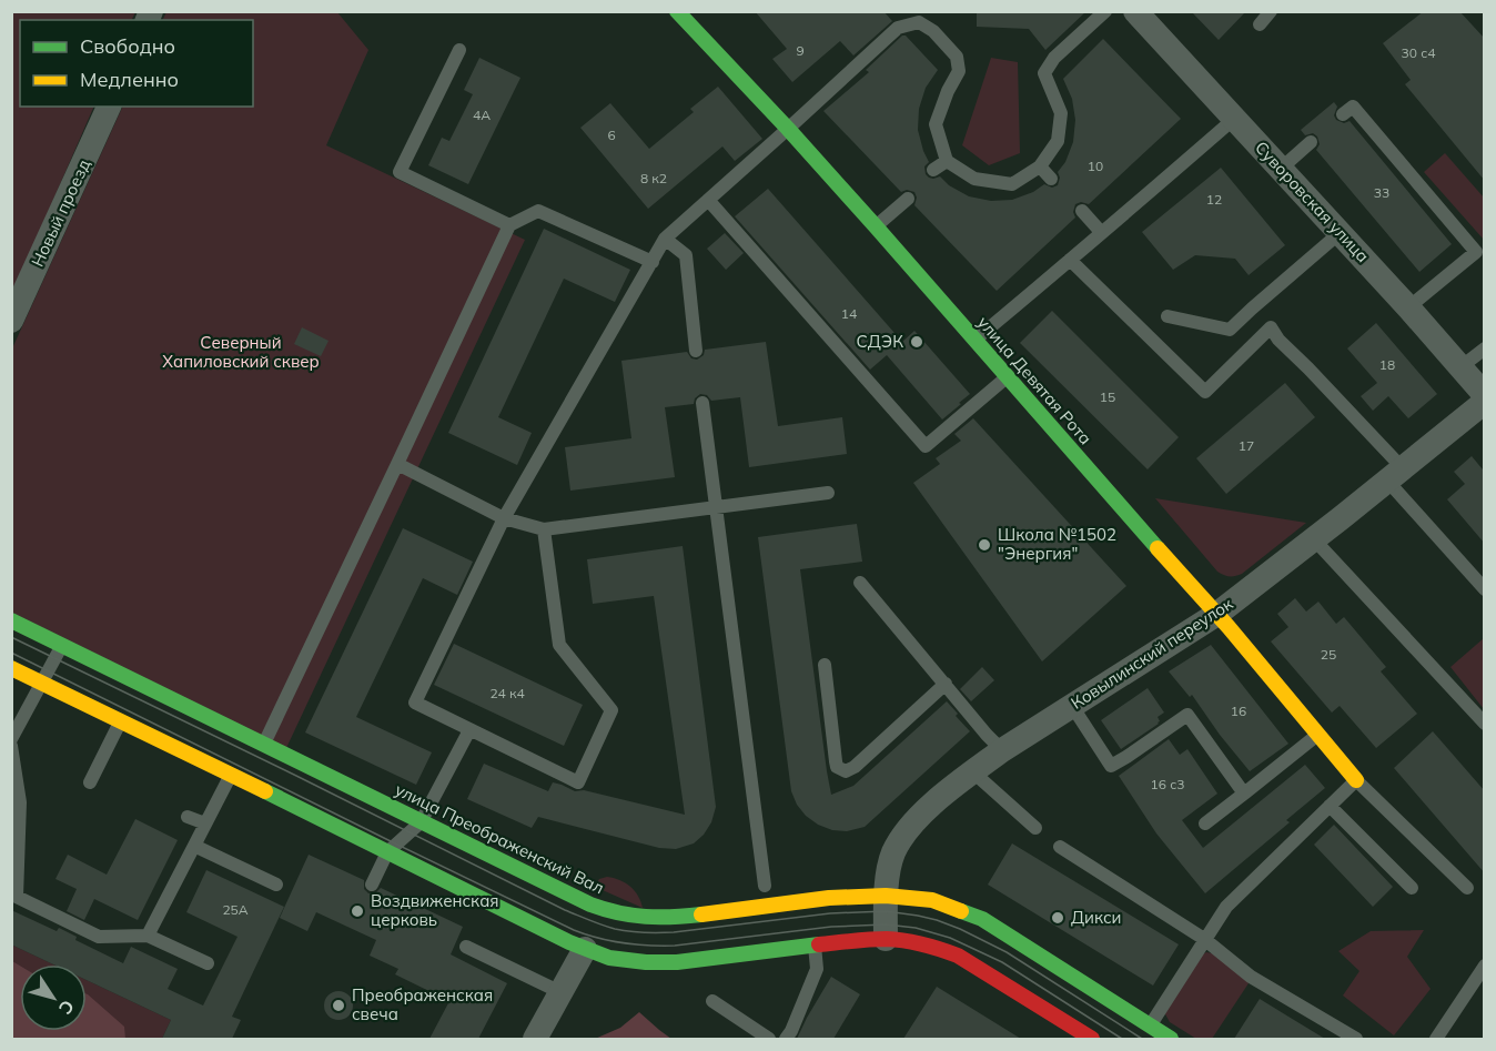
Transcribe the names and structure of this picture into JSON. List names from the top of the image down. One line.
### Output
{"streets":{"main road":["улица Девятая Рота","улица Преображенский Вал"],"street":["Суворовская улица","Новый проезд","Ковылинский переулок"]},"crossings":[["улица Девятая Рота","Ковылинский переулок"],["Ковылинский переулок","улица Преображенский Вал"]],"parks":["Северный Хапиловский сквер"],"places":["СДЭК","Школа №1502 \"Энергия\"","Воздвиженская церковь","Дикси","Преображенская свеча"],"house_numbers":["9","30 с4","4А","6","10","8 к2","33","12","14","18","15","17","25","24 к4","16","16 с3","25А"],"legend":["Свободно","Медленно"],"north":"bottom right"}
